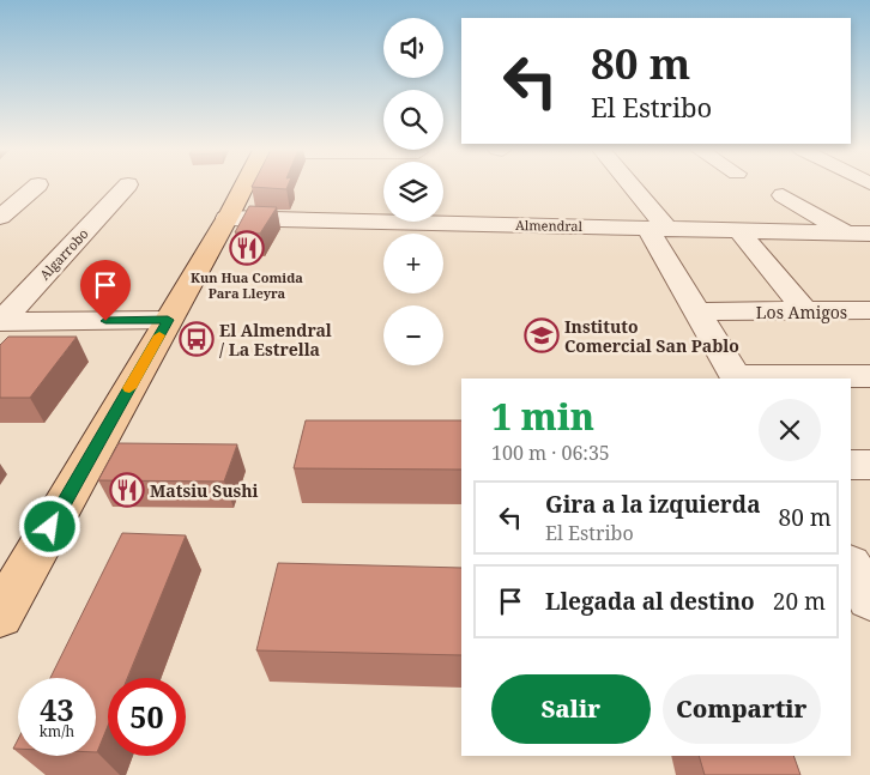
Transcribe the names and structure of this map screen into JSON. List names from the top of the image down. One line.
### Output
{"streets":{"street":["Almendral","Algarrobo","Los Amigos"]},"places":{"restaurant":["Kun Hua Comida Para Lleyra","Matsiu Sushi"],"school or university":["Instituto Comercial San Pablo"],"bus stop":["El Almendral / La Estrella"]},"page":{"map_buttons":["+","−"],"turn":["80 m","El Estribo"],"heading":["1 min","100 m · 06:35"],"list":[{"name":"Gira a la izquierda","note":"El Estribo","value":"80 m"},{"name":"Llegada al destino","value":"20 m"}],"buttons":["Salir","Compartir"],"speed":"43 km/h","limit":"50"}}
